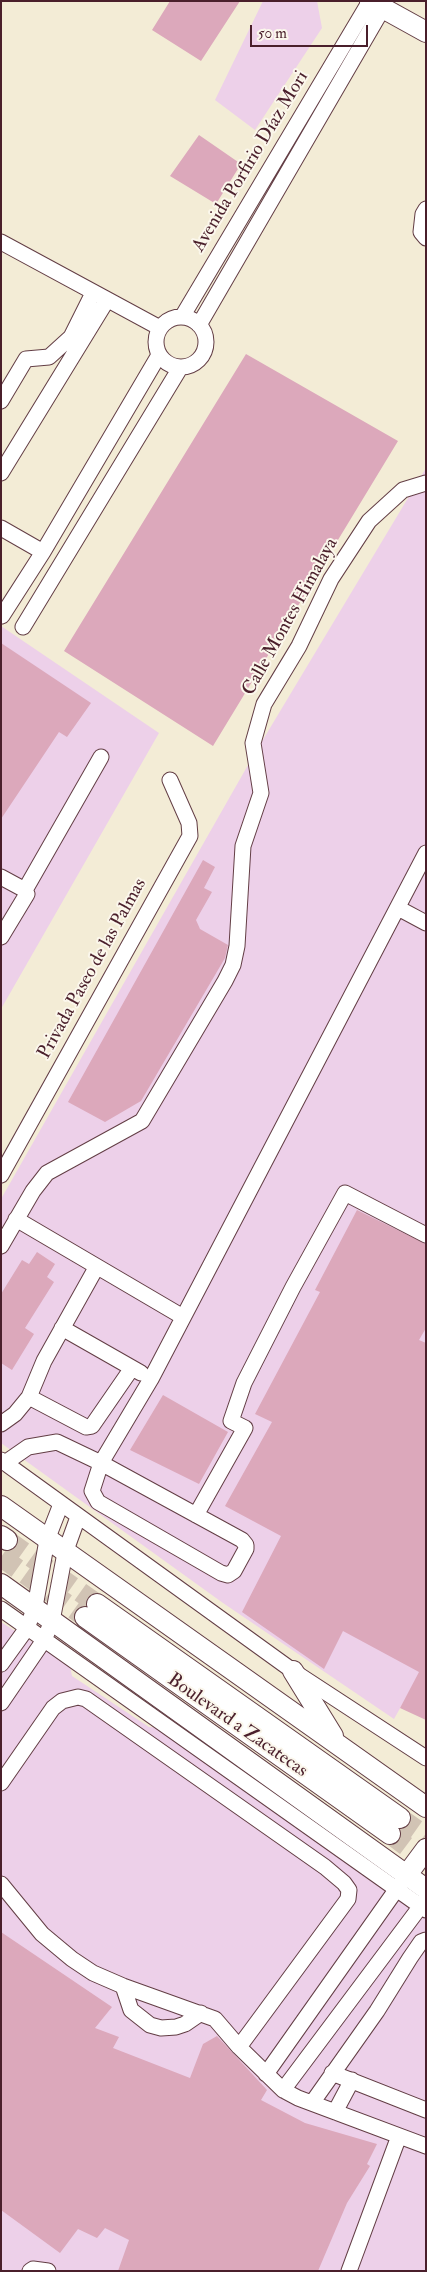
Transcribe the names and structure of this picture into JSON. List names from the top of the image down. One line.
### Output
{"streets":{"main road":["Boulevard a Zacatecas"],"street":["Avenida Porfirio Díaz Mori","Calle Montes Himalaya","Privada Paseo de las Palmas"]},"scale_bar":"50 m"}
